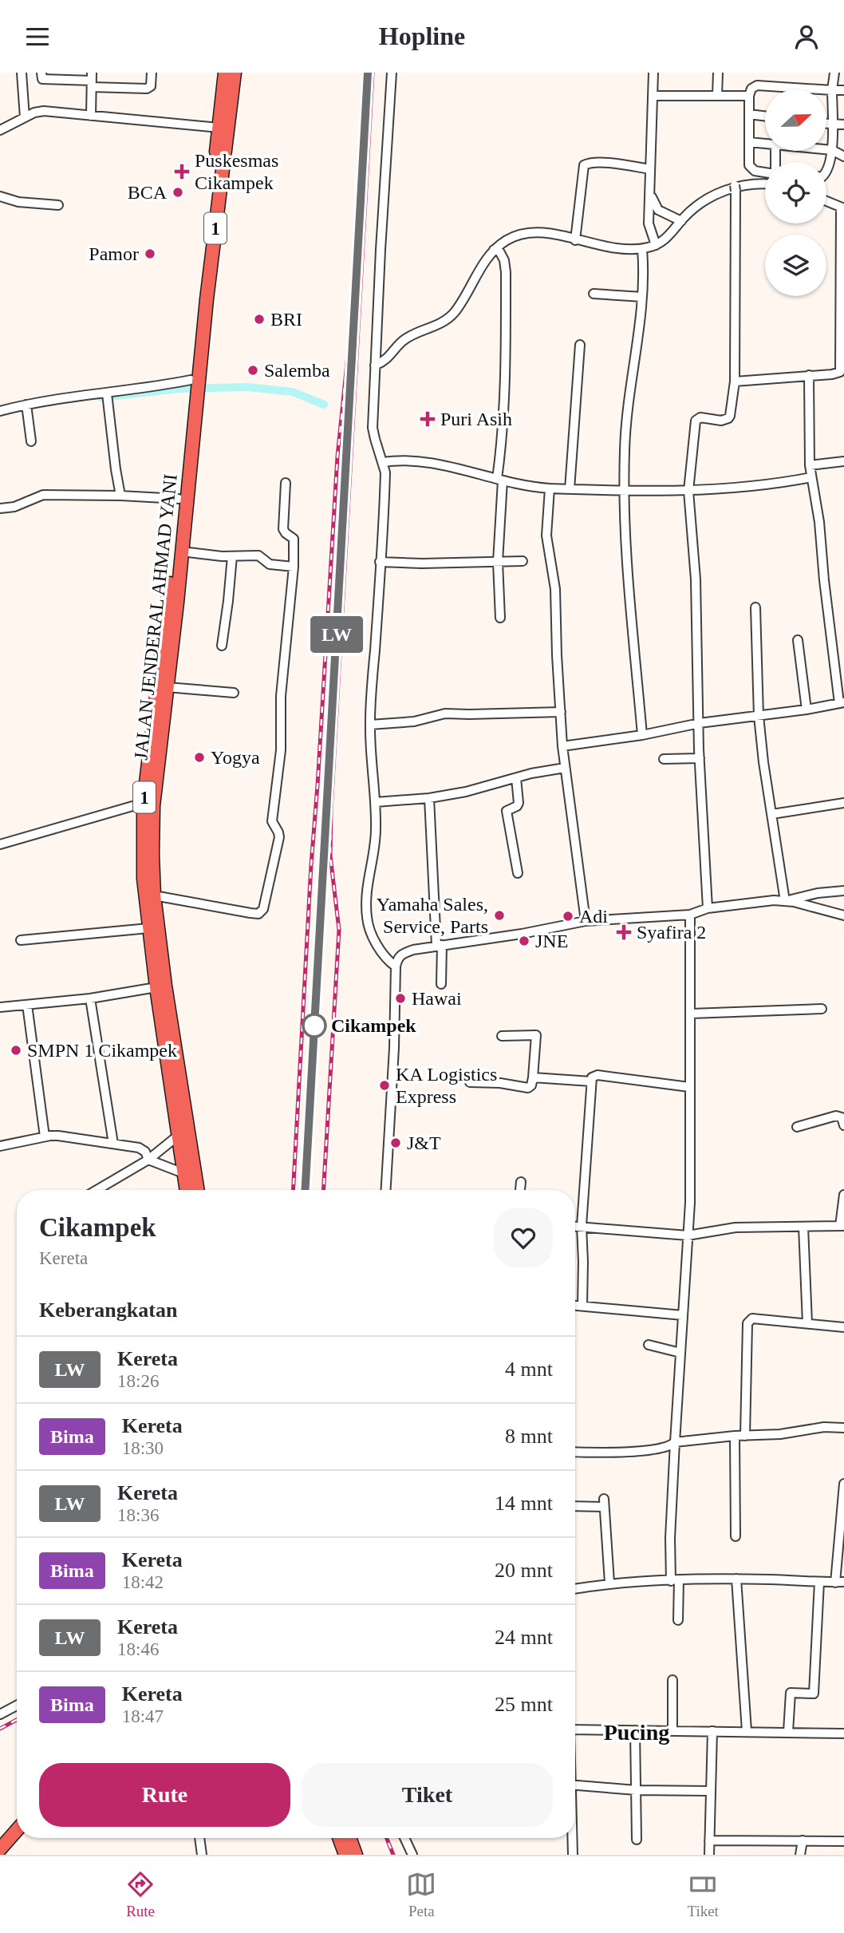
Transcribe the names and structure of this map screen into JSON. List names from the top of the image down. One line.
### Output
{"streets":{"highway":["1","JALAN JENDERAL AHMAD YANI"]},"districts":["Pucing"],"places":{"health":["Puskesmas Cikampek","Puri Asih","Syafira 2"],"other":["BCA","Pamor","BRI","Salemba","Yogya","Yamaha Sales, Service, Parts","Adi","JNE","Hawai","Cikampek","SMPN 1 Cikampek","KA Logistics Express","J&T"]},"north":"right","page":{"header":"Hopline","on_map":"LW","heading":[["Cikampek","Kereta"],"Keberangkatan"],"list":[{"mark":"LW","name":"Kereta","note":"18:26","value":"4 mnt"},{"mark":"Bima","name":"Kereta","note":"18:30","value":"8 mnt"},{"mark":"LW","name":"Kereta","note":"18:36","value":"14 mnt"},{"mark":"Bima","name":"Kereta","note":"18:42","value":"20 mnt"},{"mark":"LW","name":"Kereta","note":"18:46","value":"24 mnt"},{"mark":"Bima","name":"Kereta","note":"18:47","value":"25 mnt"}],"buttons":["Rute","Tiket"],"tabs":["Rute","Peta","Tiket"]}}
